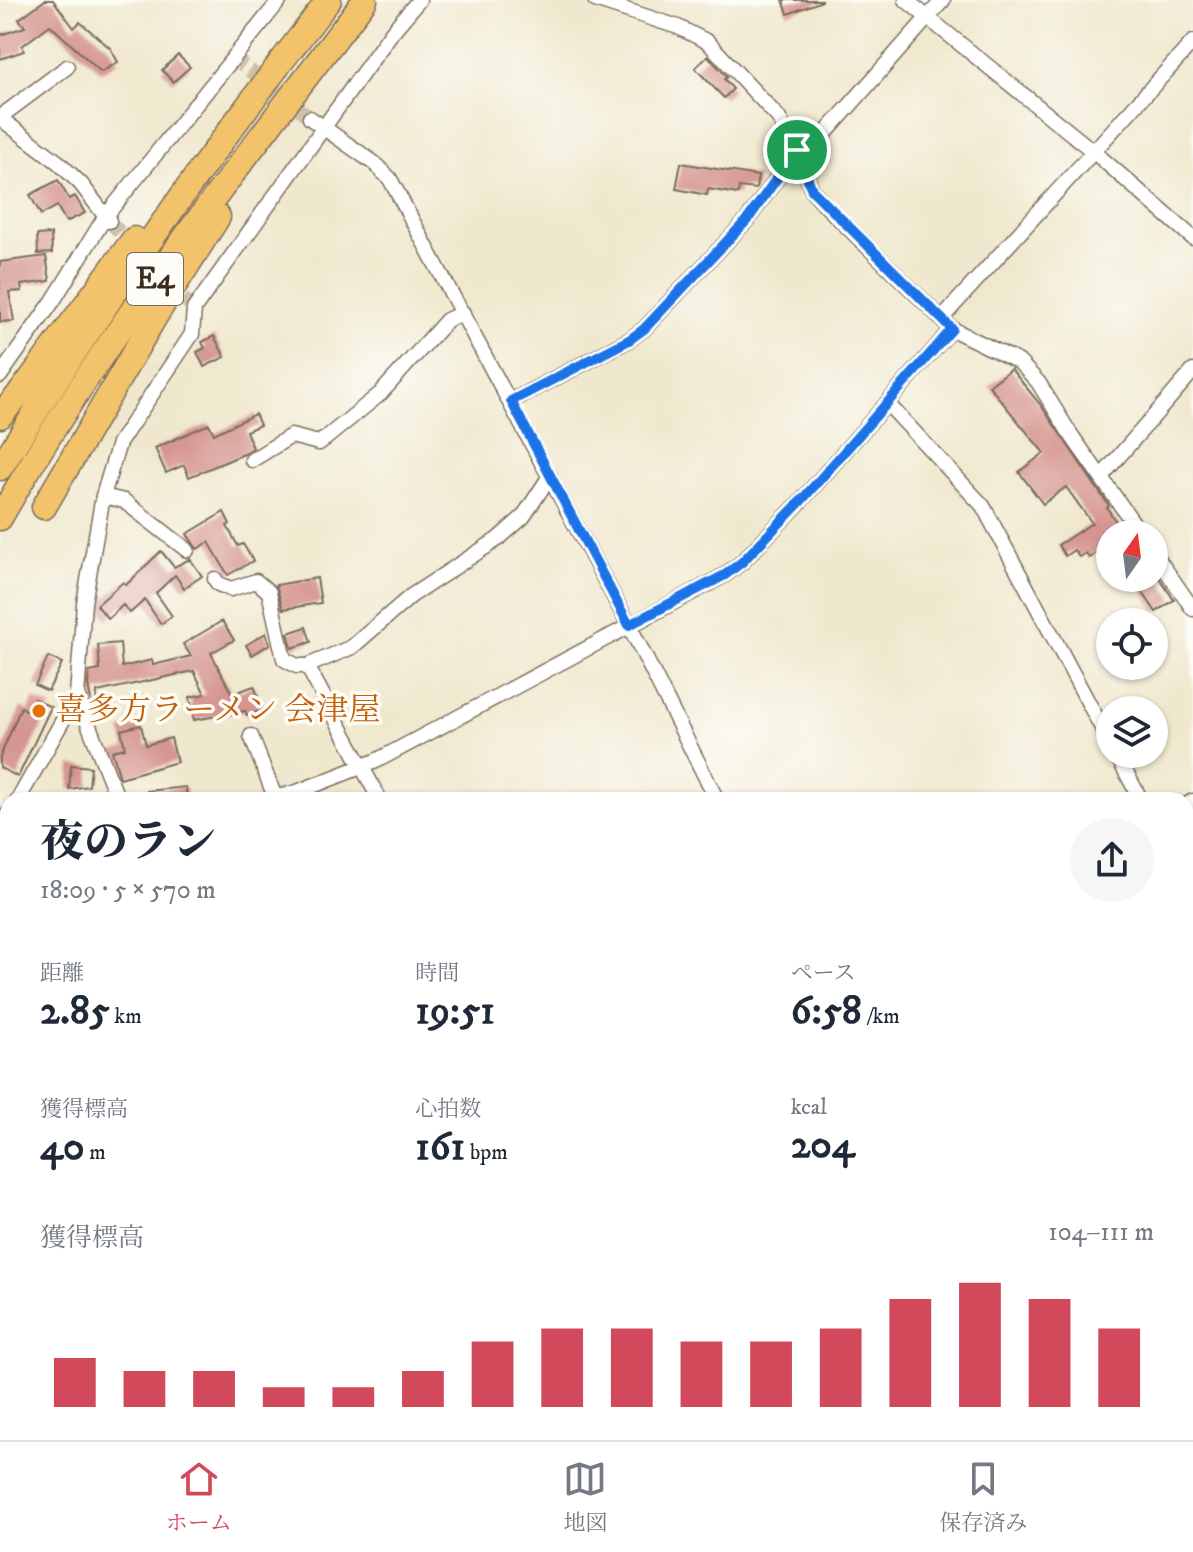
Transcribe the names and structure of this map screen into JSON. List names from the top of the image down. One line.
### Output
{"streets":{"highway":["E4"]},"places":["喜多方ラーメン 会津屋"],"north":"top","page":{"heading":["夜のラン","18:09 · 5 × 570 m"],"stats":[["距離","2.85 km"],["時間","19:51"],["ペース","6:58 /km"],["獲得標高","40 m"],["心拍数","161 bpm"],["kcal","204"]],"chart":["獲得標高","104–111 m"],"tabs":["ホーム","地図","保存済み"]}}
